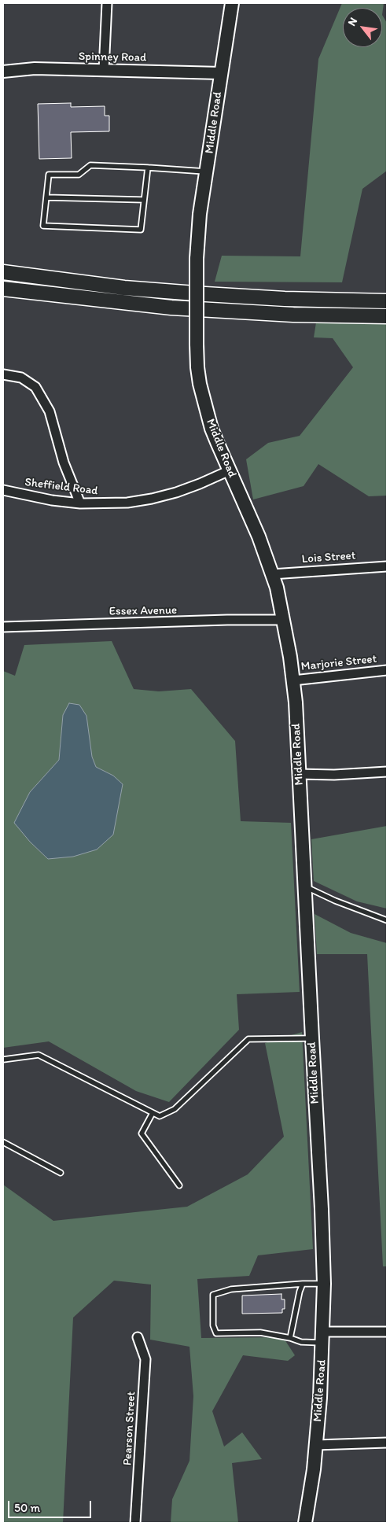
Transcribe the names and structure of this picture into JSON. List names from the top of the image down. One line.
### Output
{"streets":{"main road":["Middle Road"],"street":["Spinney Road","Sheffield Road","Lois Street","Essex Avenue","Marjorie Street","Pearson Street"]},"crossings":[["Spinney Road","Middle Road"],["Middle Road","Sheffield Road"],["Middle Road","Lois Street"],["Middle Road","Essex Avenue"],["Middle Road","Marjorie Street"]],"scale_bar":"50 m","north":"top left"}
